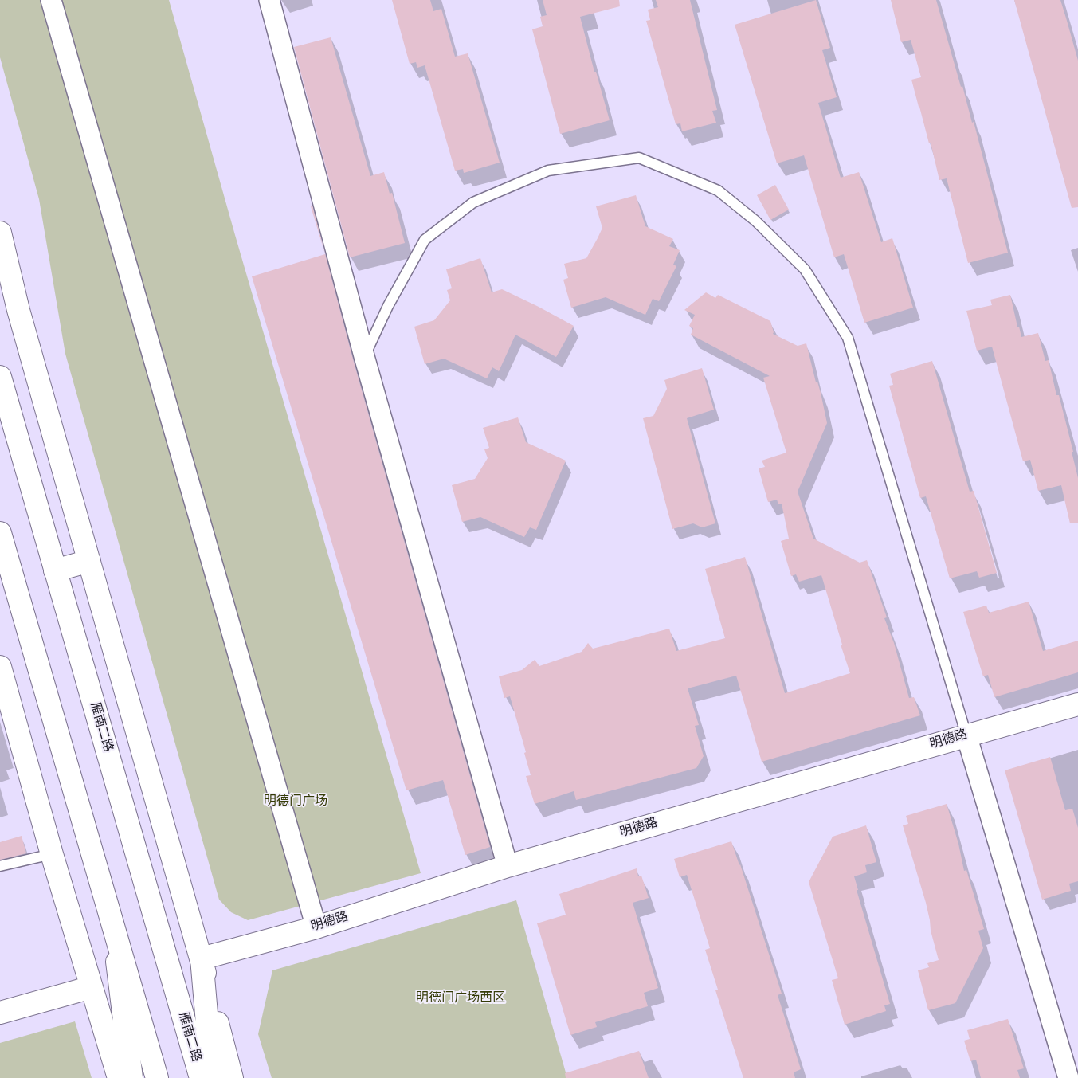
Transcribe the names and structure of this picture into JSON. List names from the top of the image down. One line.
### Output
{"streets":{"main road":["雁南二路","明德路"]},"parks":["明德门广场","明德门广场西区"]}
